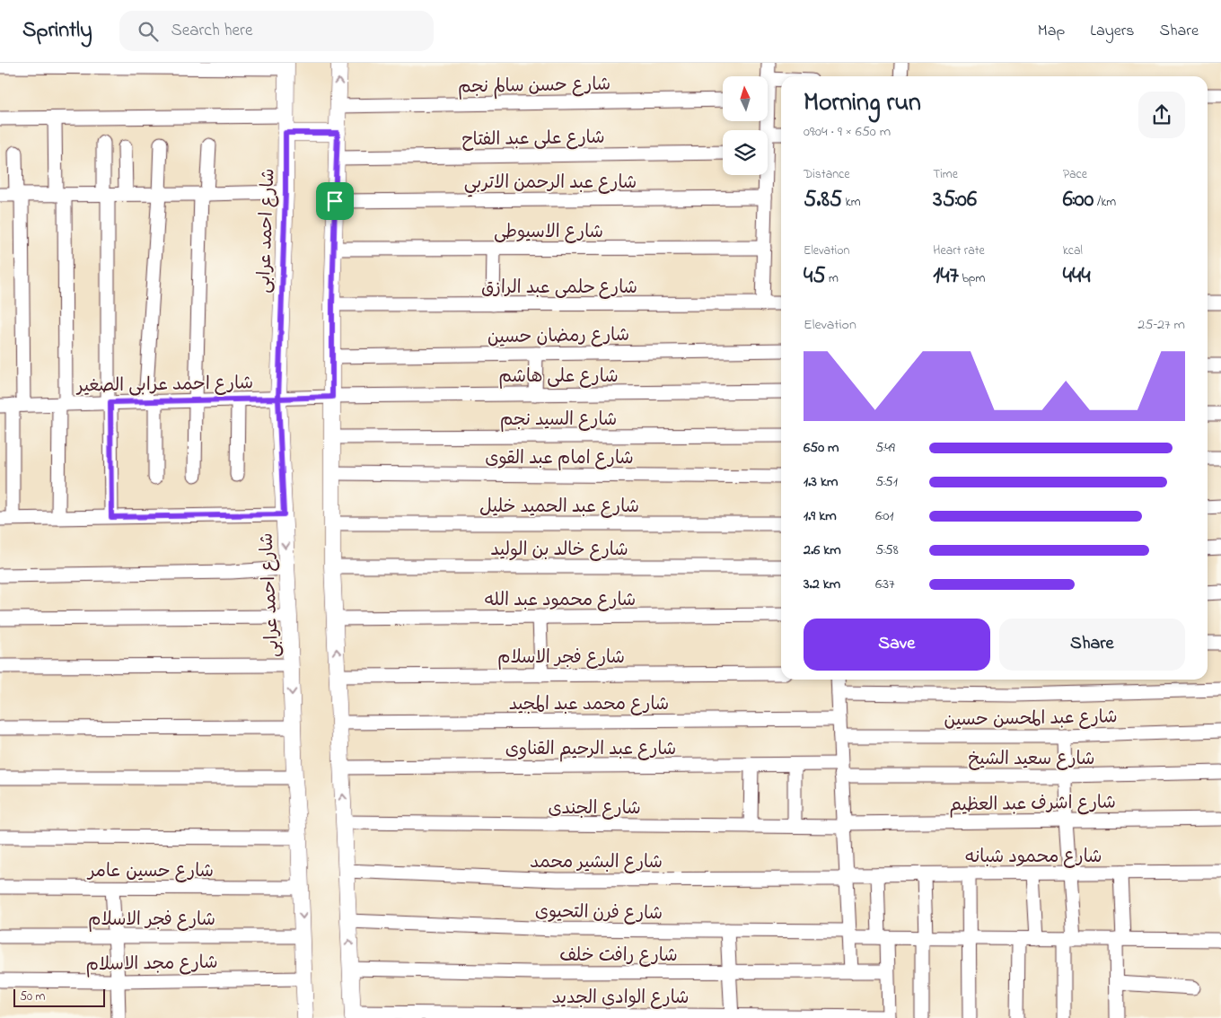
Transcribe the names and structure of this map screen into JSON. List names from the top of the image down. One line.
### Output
{"streets":{"street":["شارع حسن سالم نجم","شارع على عبد الفتاح","شارع عبد الرحمن الاتربي","شارع احمد عرابى","شارع الاسيوطى","شارع حلمى عبد الرازق","شارع رمضان حسين","شارع على هاشم","شارع احمد عرابى الصغير","شارع السيد نجم","شارع امام عبد القوى","شارع عبد الحميد خليل","شارع خالد بن الوليد","شارع محمود عبد الله","شارع فجر الاسلام","شارع محمد عبد المجيد","شارع عبد المحسن حسين","شارع عبد الرحيم القناوى","شارع سعيد الشيخ","شارع اشرف عبد العظيم","شارع الجندى","شارع محمود شبانه","شارع البشير محمد","شارع حسين عامر","شارع فرن التحيوى","شارع رافت خلف","شارع مجد الاسلام","شارع الوادى الجديد"]},"crossings":[["شارع احمد عرابى","شارع احمد عرابى الصغير"],["شارع احمد عرابى","شارع فجر الاسلام"],["شارع احمد عرابى","شارع حسين عامر"],["شارع احمد عرابى","شارع مجد الاسلام"],["شارع على هاشم","شارع احمد عرابى الصغير"],["شارع عبد الرحيم القناوى","شارع سعيد الشيخ"],["شارع اشرف عبد العظيم","شارع الجندى"],["شارع محمود شبانه","شارع البشير محمد"]],"scale_bar":"50 m","north":"top","page":{"header":"Sprintly","search":"Search here","nav":["Map","Layers","Share"],"heading":["Morning run","09:04 · 9 × 650 m"],"stats":[["Distance","5.85 km"],["Time","35:06"],["Pace","6:00 /km"],["Elevation","45 m"],["Heart rate","147 bpm"],["kcal","444"]],"chart":["Elevation","25–27 m"],"list":[{"name":"650 m","note":"5:49"},{"name":"1.3 km","note":"5:51"},{"name":"1.9 km","note":"6:01"},{"name":"2.6 km","note":"5:58"},{"name":"3.2 km","note":"6:37"}],"buttons":["Save","Share"],"scale":"50 m"}}
